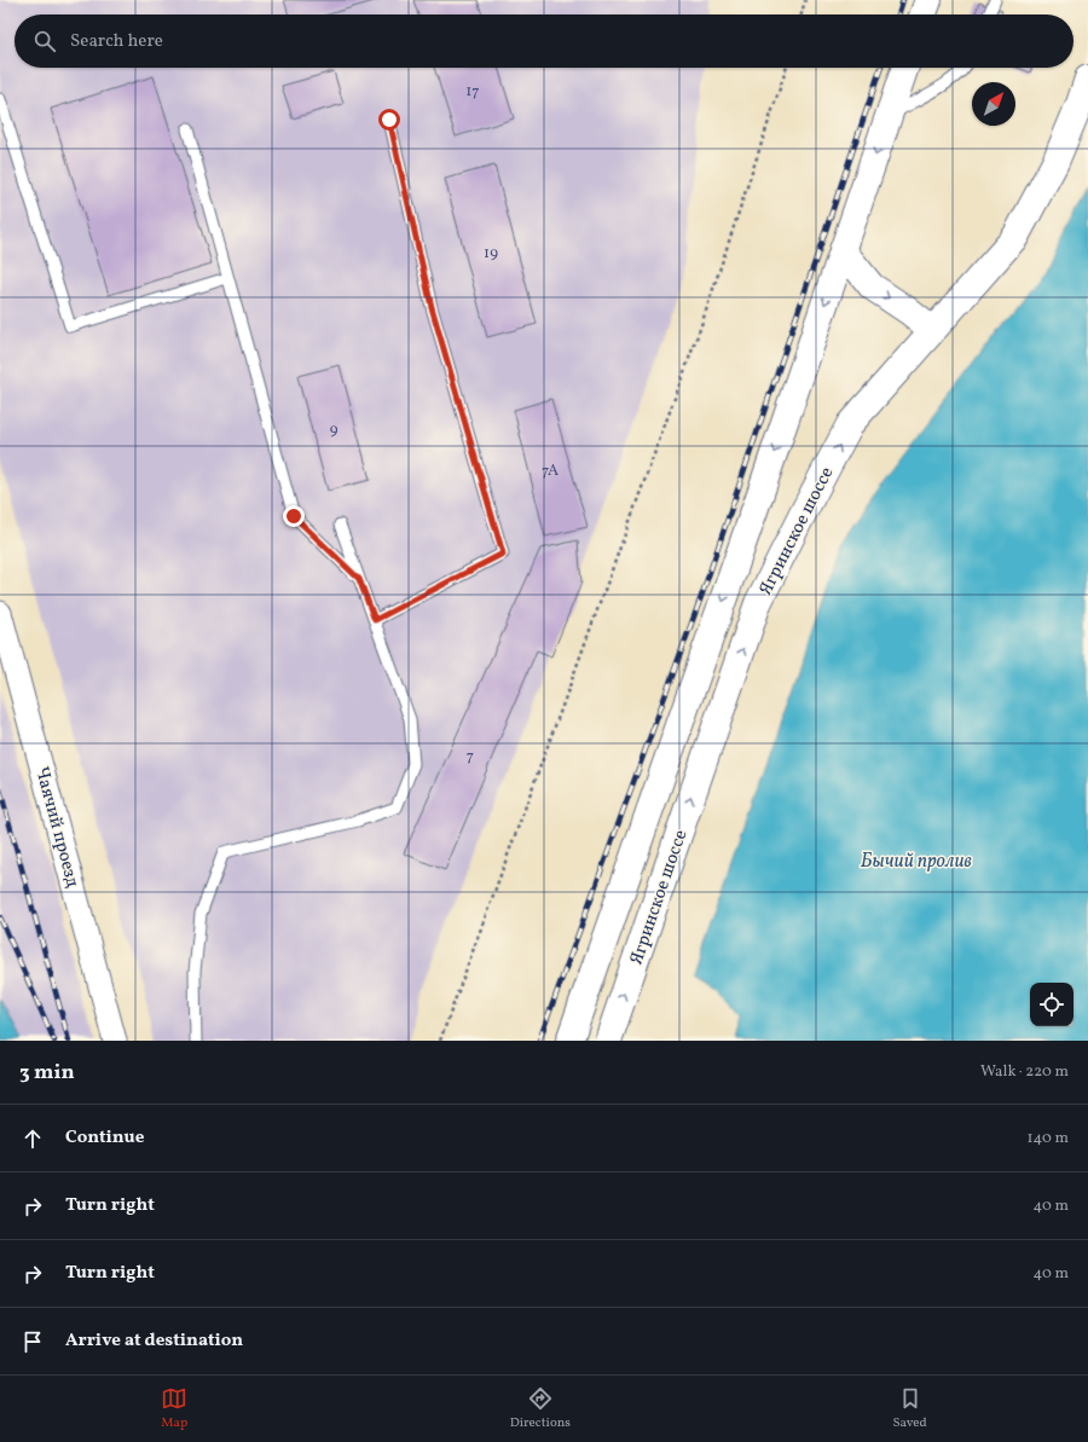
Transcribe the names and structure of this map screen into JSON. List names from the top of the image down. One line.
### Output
{"streets":{"main road":["Ягринское шоссе"],"street":["Чаячий проезд"]},"water":["Бычий пролив"],"house_numbers":["17","19","9","7А","7"],"north":"top right","page":{"search":"Search here","heading":["3 min","Walk · 220 m"],"list":[["Continue","140 m"],["Turn right","40 m"],["Turn right","40 m"],"Arrive at destination"],"nav":["Map","Directions","Saved"]}}
